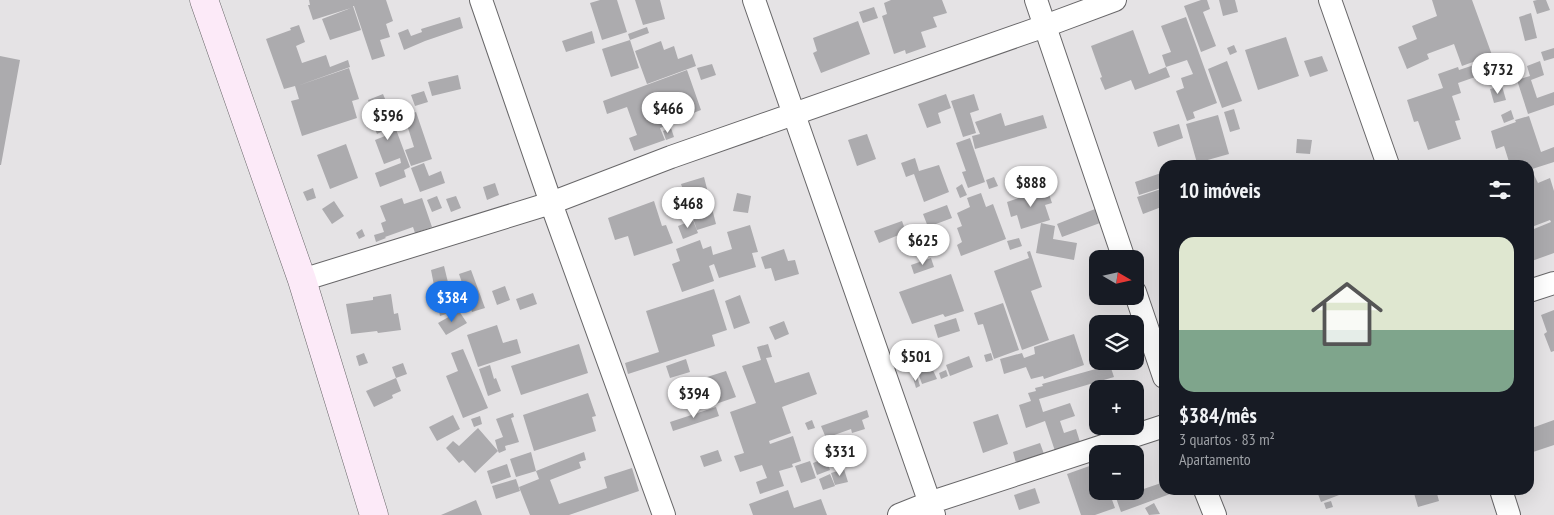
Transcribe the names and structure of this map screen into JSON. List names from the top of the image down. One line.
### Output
{"north":"right","page":{"price":["$732","$466","$596","$888","$468","$625","$384","$501","$394","$331"],"heading":"10 imóveis","list":[{"name":"$384/mês","note":"3 quartos · 83 m² · Apartamento"}],"map_buttons":["+","−"]}}
